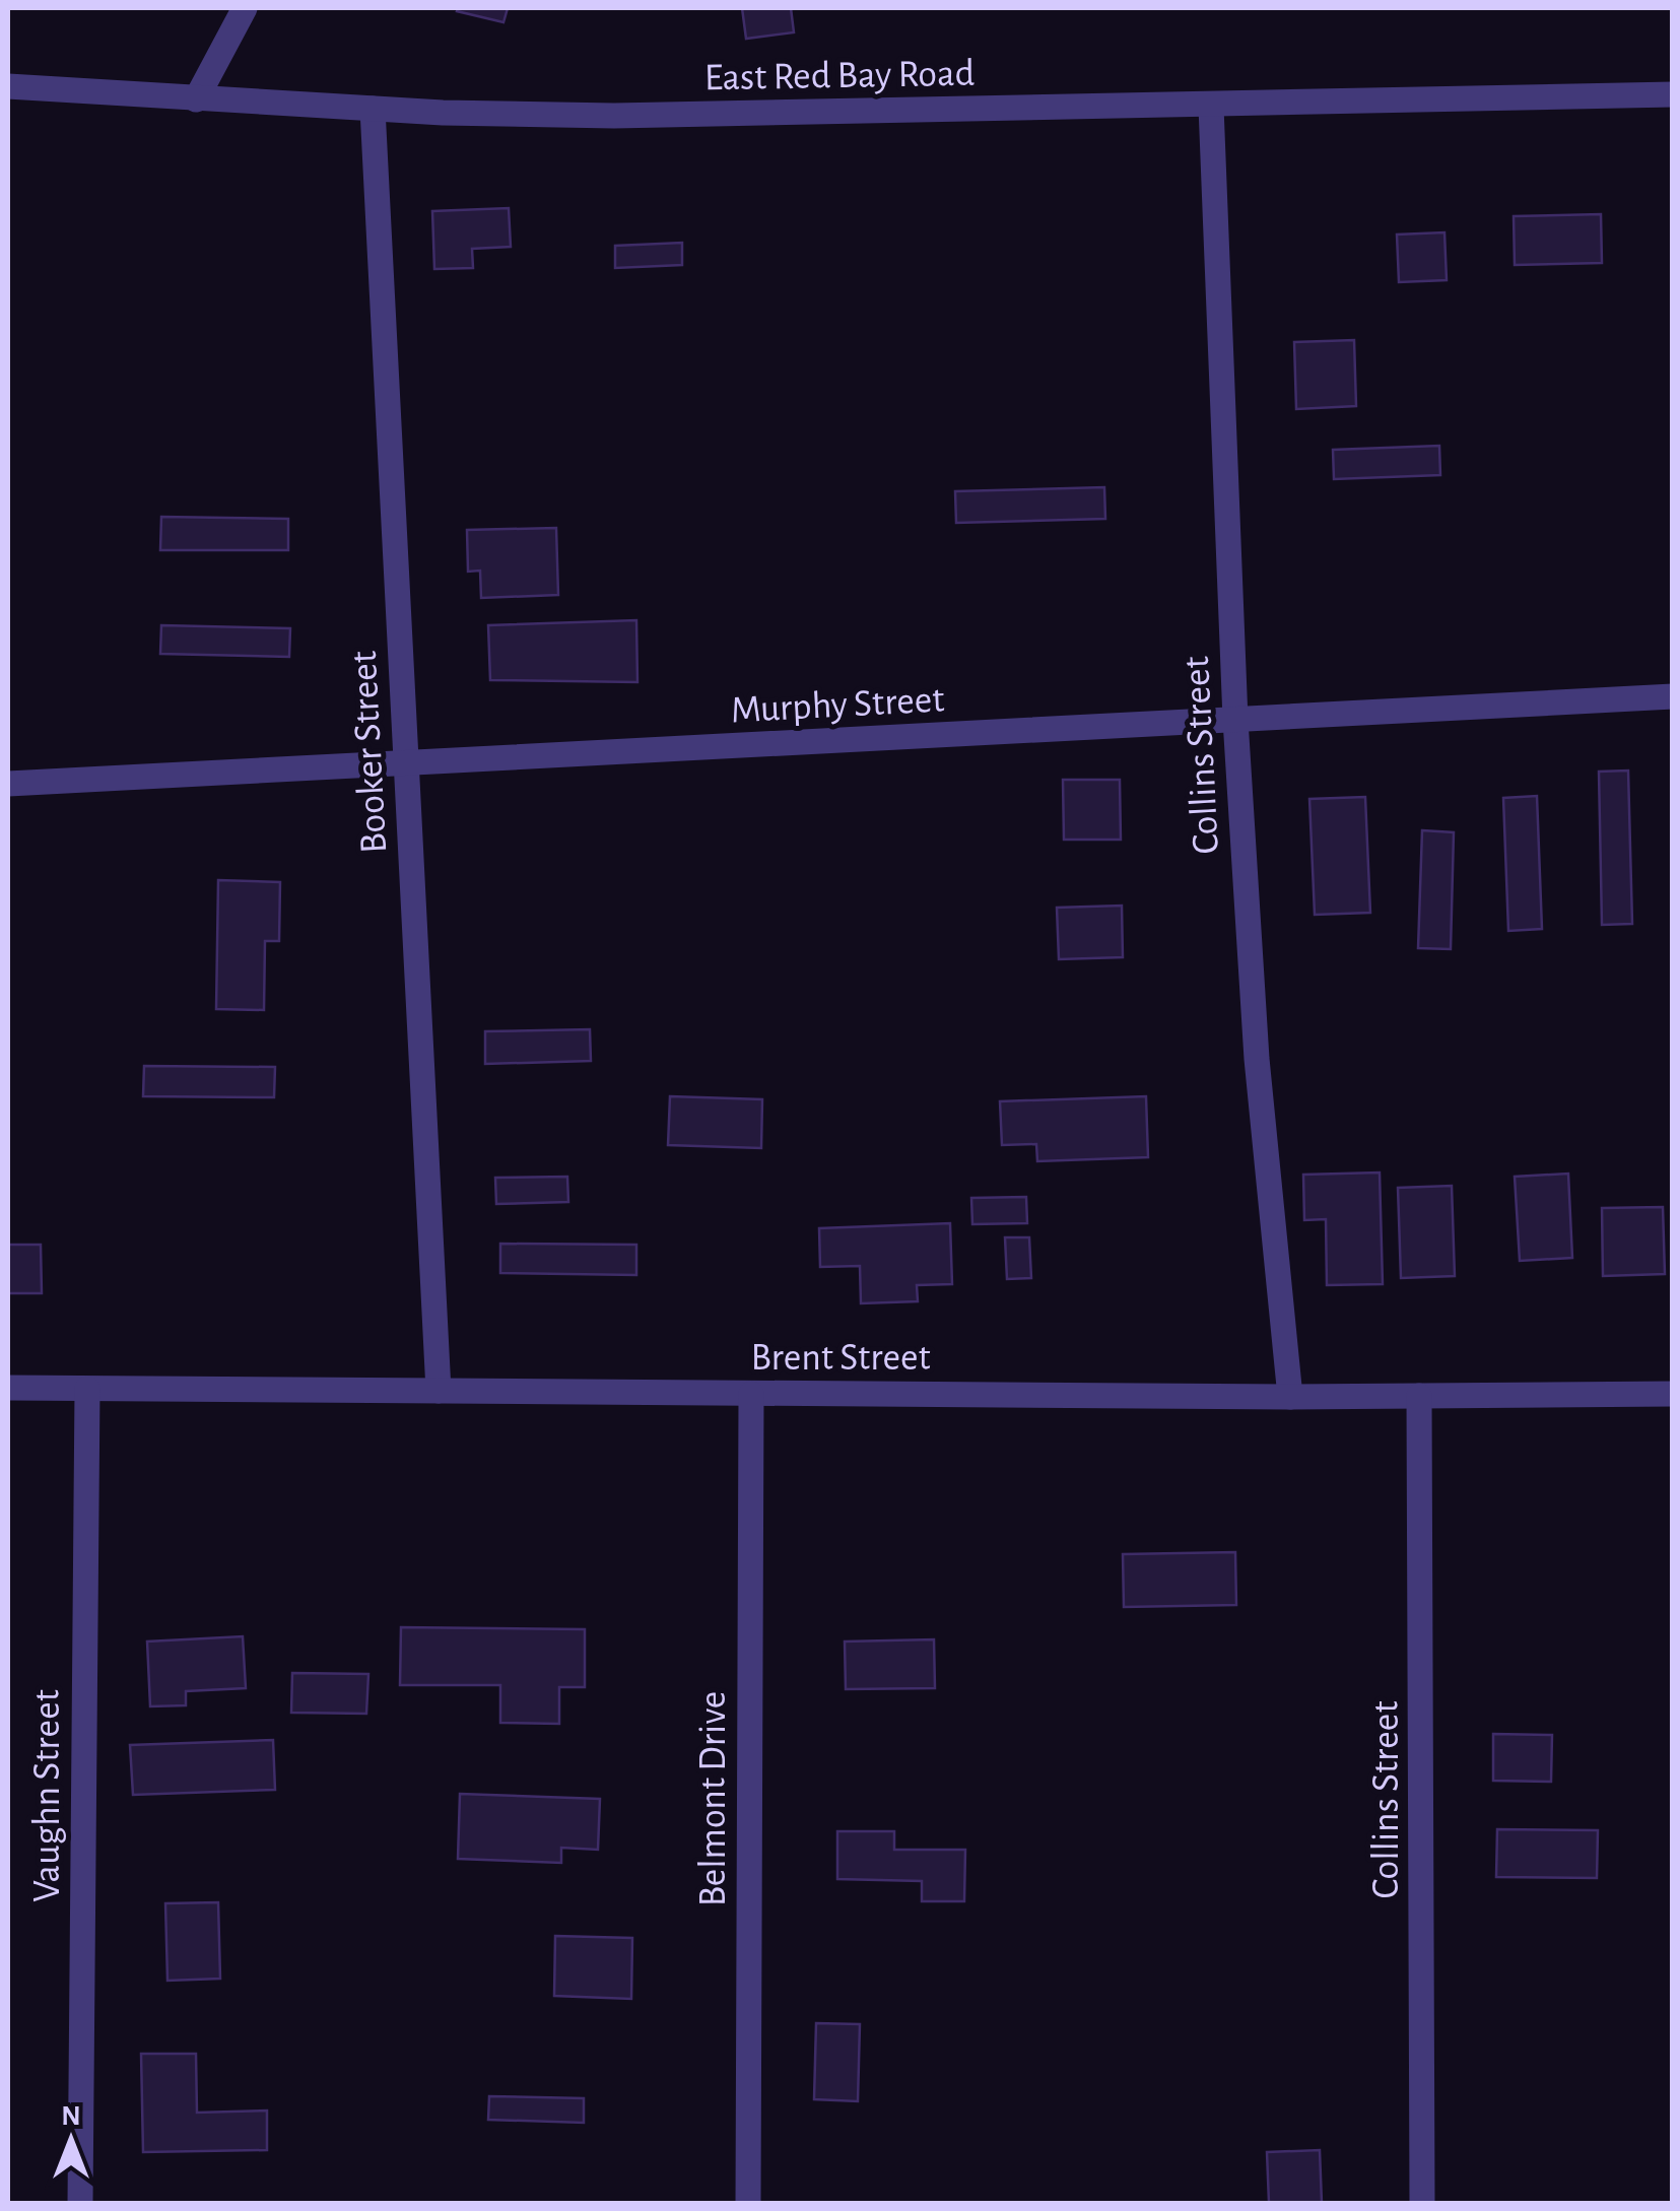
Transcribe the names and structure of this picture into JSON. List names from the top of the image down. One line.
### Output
{"streets":{"street":["East Red Bay Road","Murphy Street","Booker Street","Collins Street","Brent Street","Vaughn Street","Belmont Drive"]},"crossings":[["East Red Bay Road","Booker Street"],["East Red Bay Road","Collins Street"],["Murphy Street","Booker Street"],["Murphy Street","Collins Street"],["Booker Street","Brent Street"],["Collins Street","Brent Street"],["Brent Street","Vaughn Street"],["Brent Street","Belmont Drive"]],"north":"top"}
